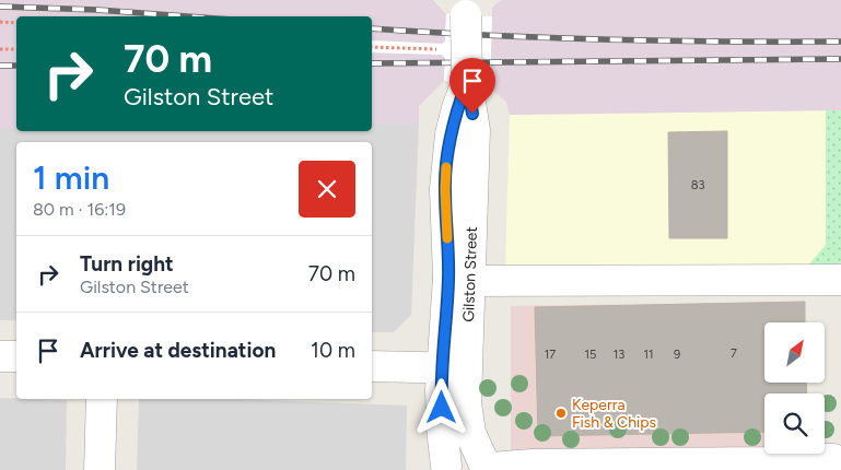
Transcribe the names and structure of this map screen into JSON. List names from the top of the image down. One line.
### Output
{"streets":{"street":["Gilston Street"]},"places":["Keperra Fish & Chips"],"house_numbers":["83","7","17","15","13","11","9"],"north":"top right","page":{"turn":["70 m","Gilston Street"],"heading":["1 min","80 m · 16:19"],"list":[{"name":"Turn right","note":"Gilston Street","value":"70 m"},{"name":"Arrive at destination","value":"10 m"}]}}
